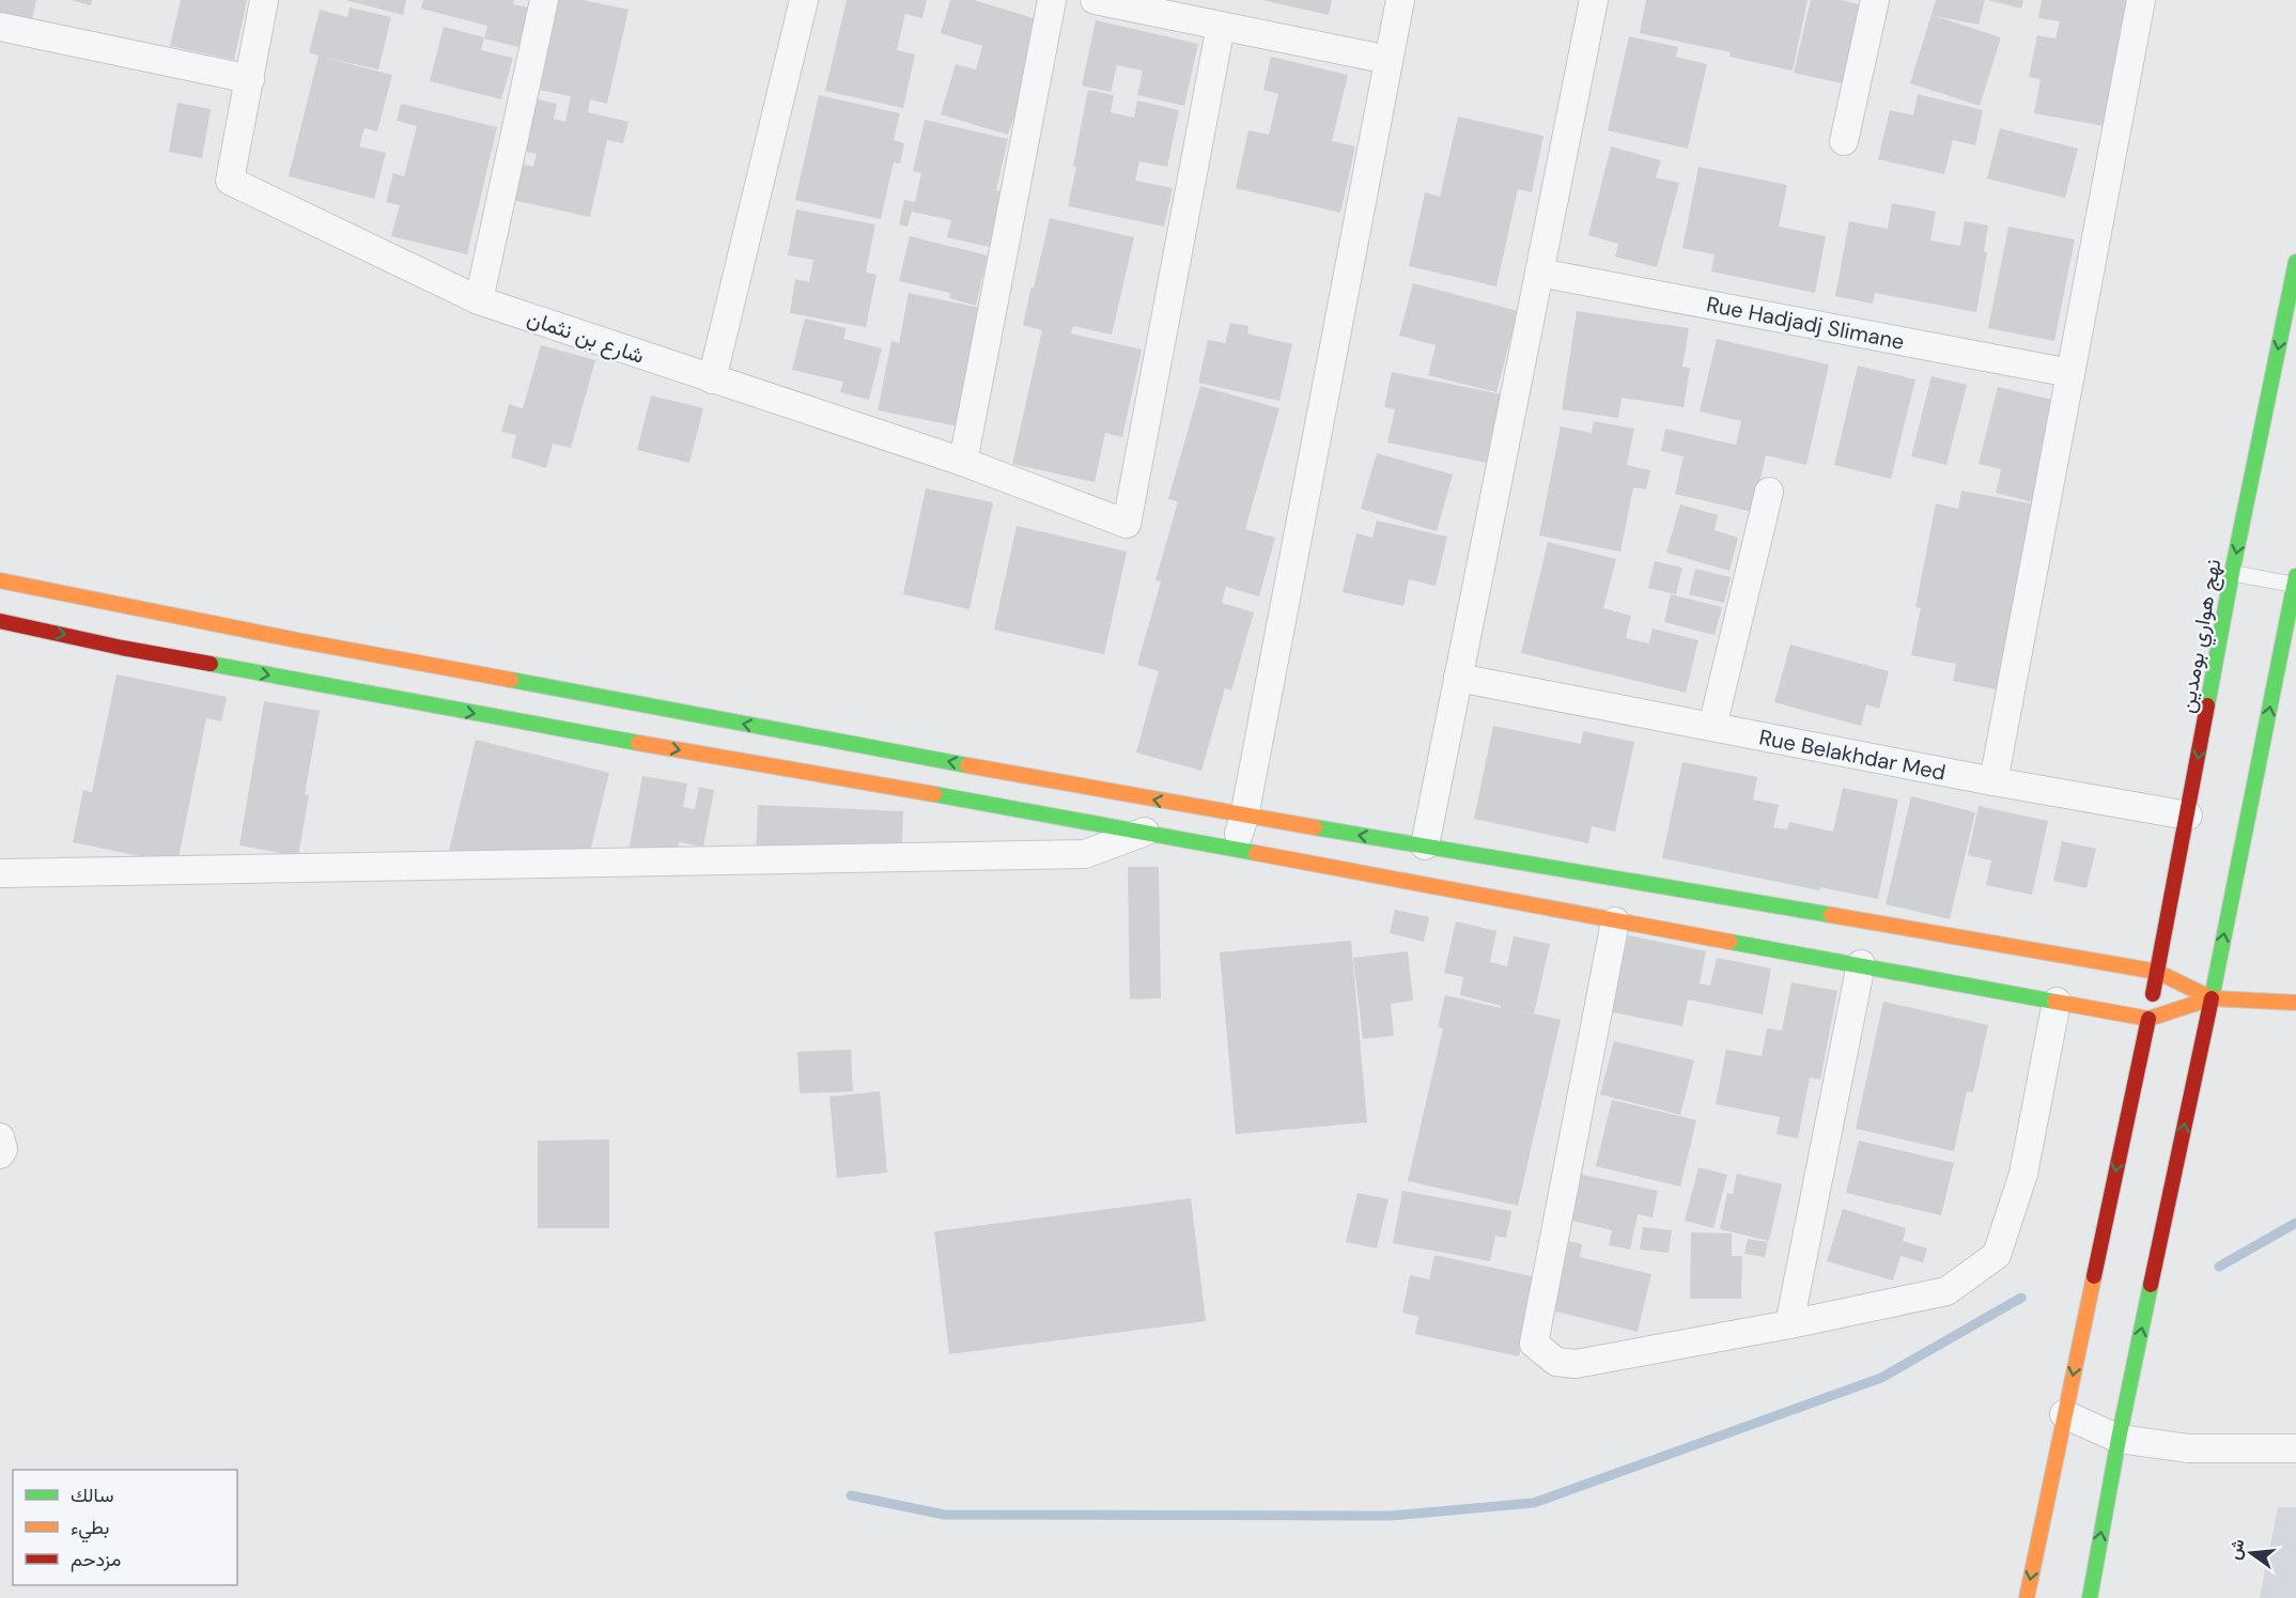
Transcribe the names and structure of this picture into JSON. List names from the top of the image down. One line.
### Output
{"streets":{"main road":["نهج هواري بومدين"],"street":["Rue Hadjadj Slimane","شارع بن نثمان","Rue Belakhdar Med"]},"crossings":[["نهج هواري بومدين","Rue Belakhdar Med"]],"legend":["سالك","بطيء","مزدحم"],"north":"left"}
